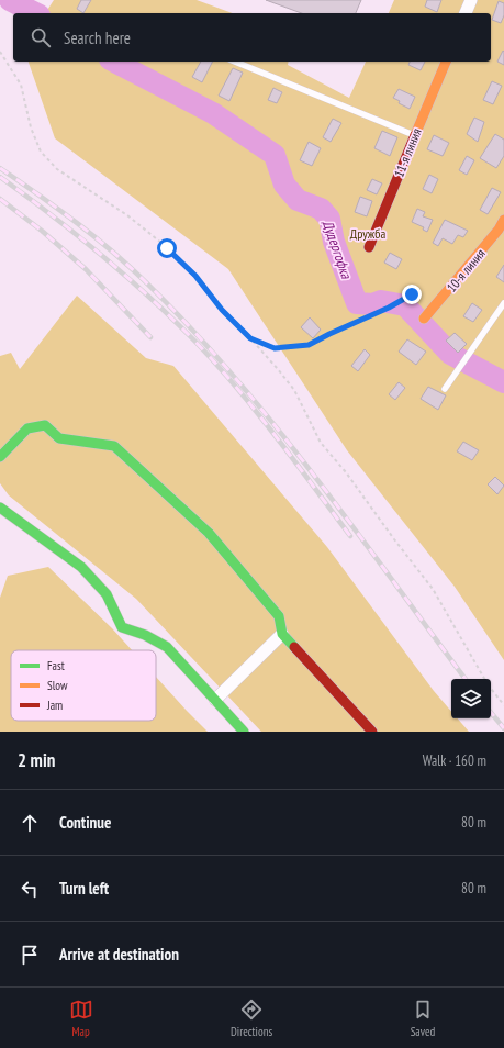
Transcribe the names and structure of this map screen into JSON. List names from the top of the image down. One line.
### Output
{"streets":{"street":["11-я линия","10-я линия"]},"water":["Дудергофка"],"parks":["Дружба"],"legend":["Fast","Slow","Jam"],"page":{"search":"Search here","heading":["2 min","Walk · 160 m"],"list":[["Continue","80 m"],["Turn left","80 m"],"Arrive at destination"],"nav":["Map","Directions","Saved"]}}
